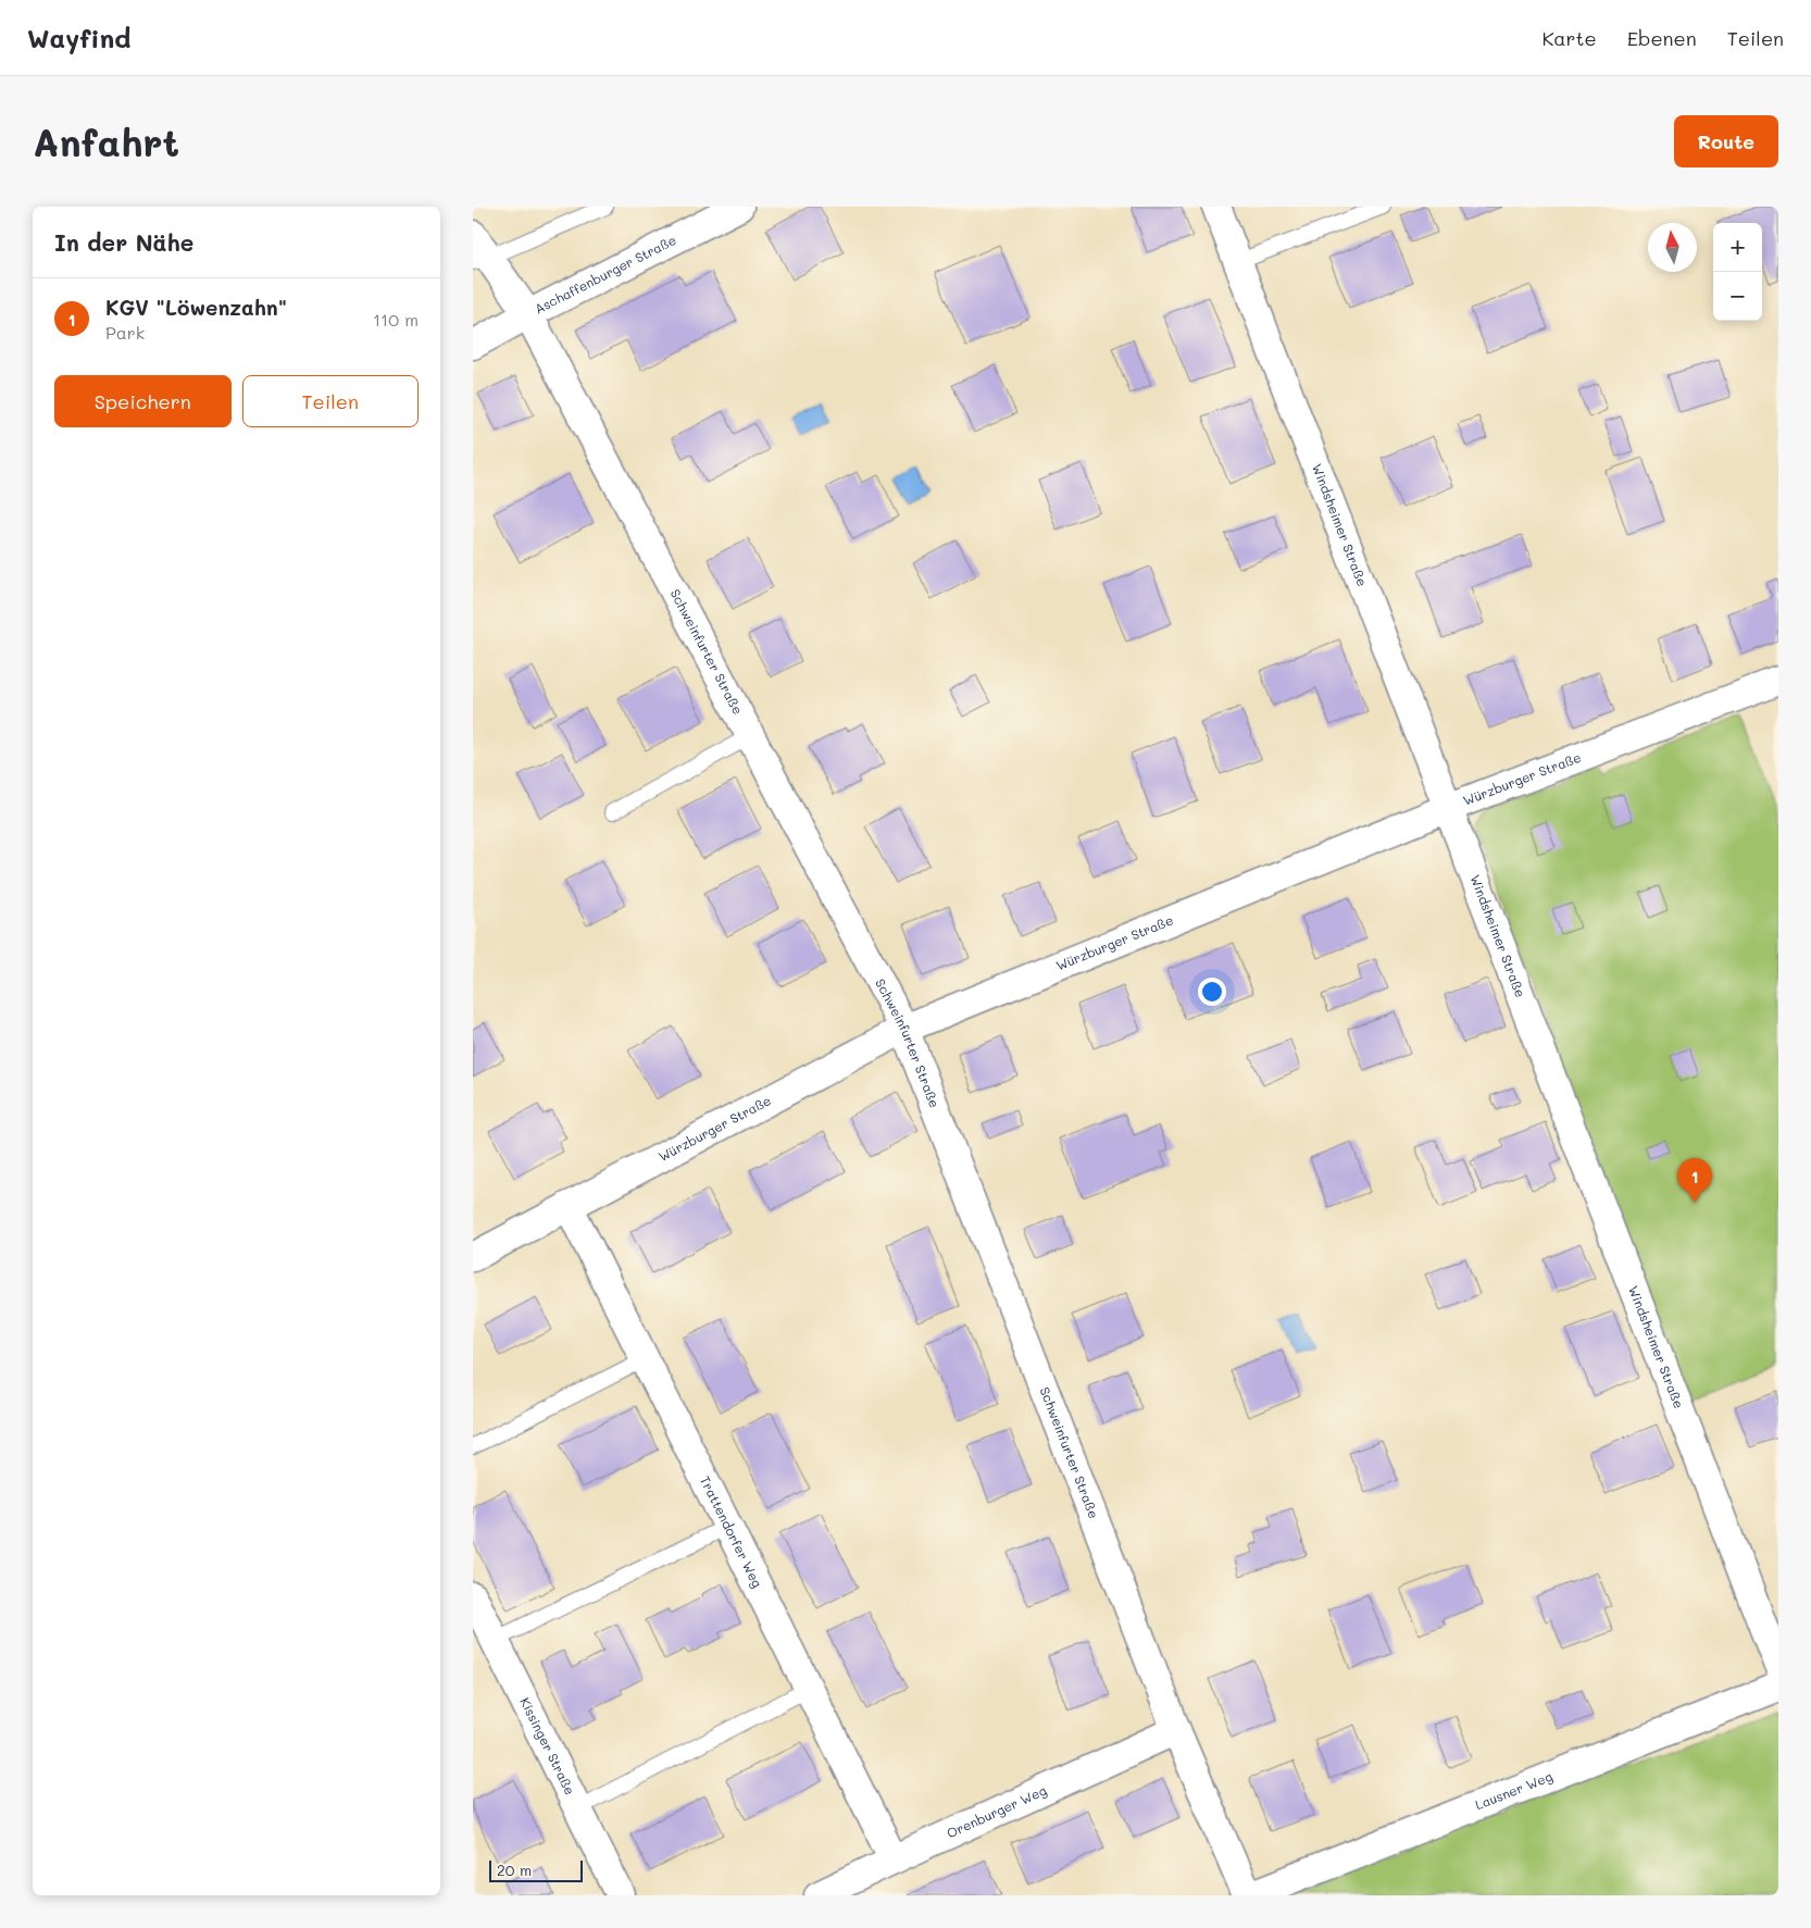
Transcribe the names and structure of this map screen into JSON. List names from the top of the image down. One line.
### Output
{"streets":{"street":["Aschaffenburger Straße","Windsheimer Straße","Schweinfurter Straße","Würzburger Straße","Trattendorfer Weg","Kissinger Straße","Lausner Weg","Orenburger Weg"]},"crossings":[["Aschaffenburger Straße","Schweinfurter Straße"],["Windsheimer Straße","Würzburger Straße"],["Schweinfurter Straße","Würzburger Straße"],["Schweinfurter Straße","Orenburger Weg"],["Würzburger Straße","Trattendorfer Weg"],["Trattendorfer Weg","Orenburger Weg"]],"scale_bar":"20 m","north":"top","page":{"header":"Wayfind","nav":["Karte","Ebenen","Teilen"],"buttons":["Route",["Speichern","Teilen"]],"title":"Anfahrt","heading":"In der Nähe","map_buttons":["+","−"],"list":[{"mark":"1","name":"KGV \"Löwenzahn\"","note":"Park","value":"110 m"}],"pins":"1","scale":"20 m"}}
